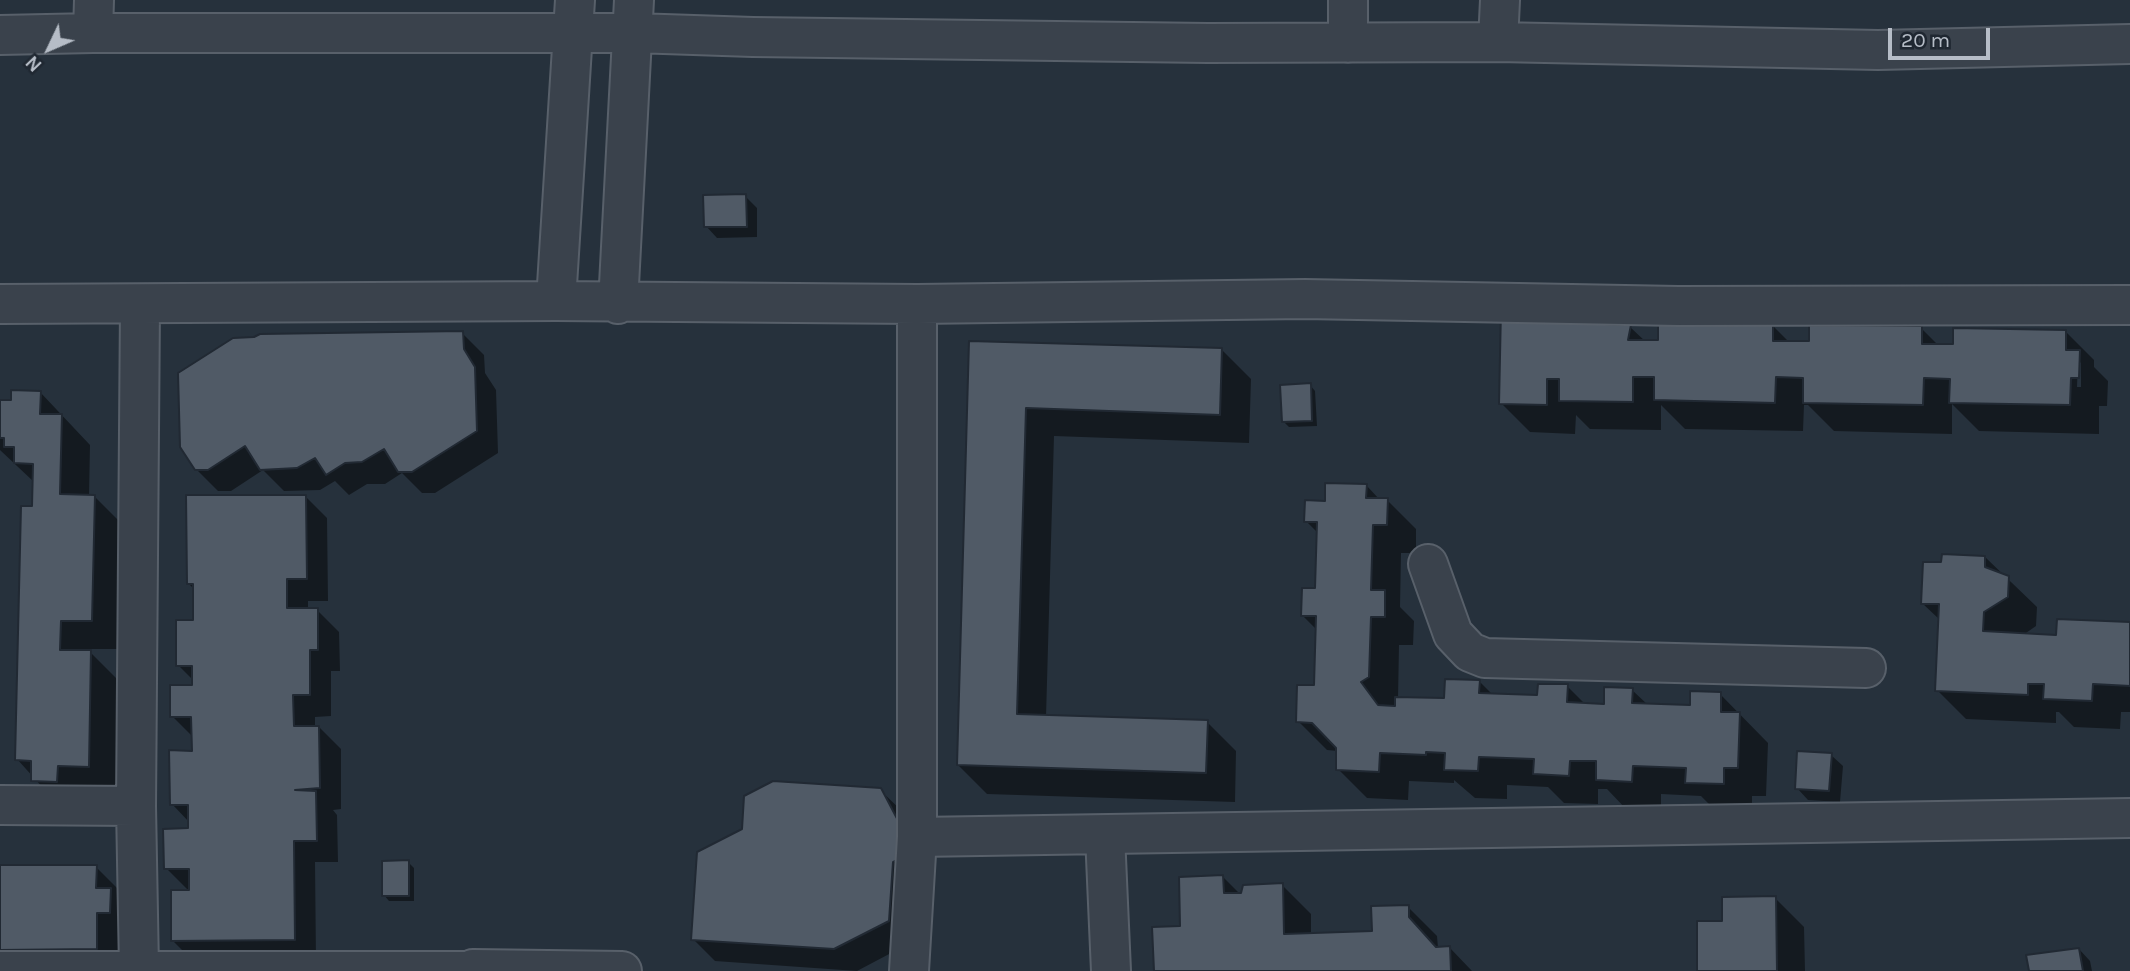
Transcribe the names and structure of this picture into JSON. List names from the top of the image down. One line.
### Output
{"scale_bar":"20 m","north":"bottom left"}
